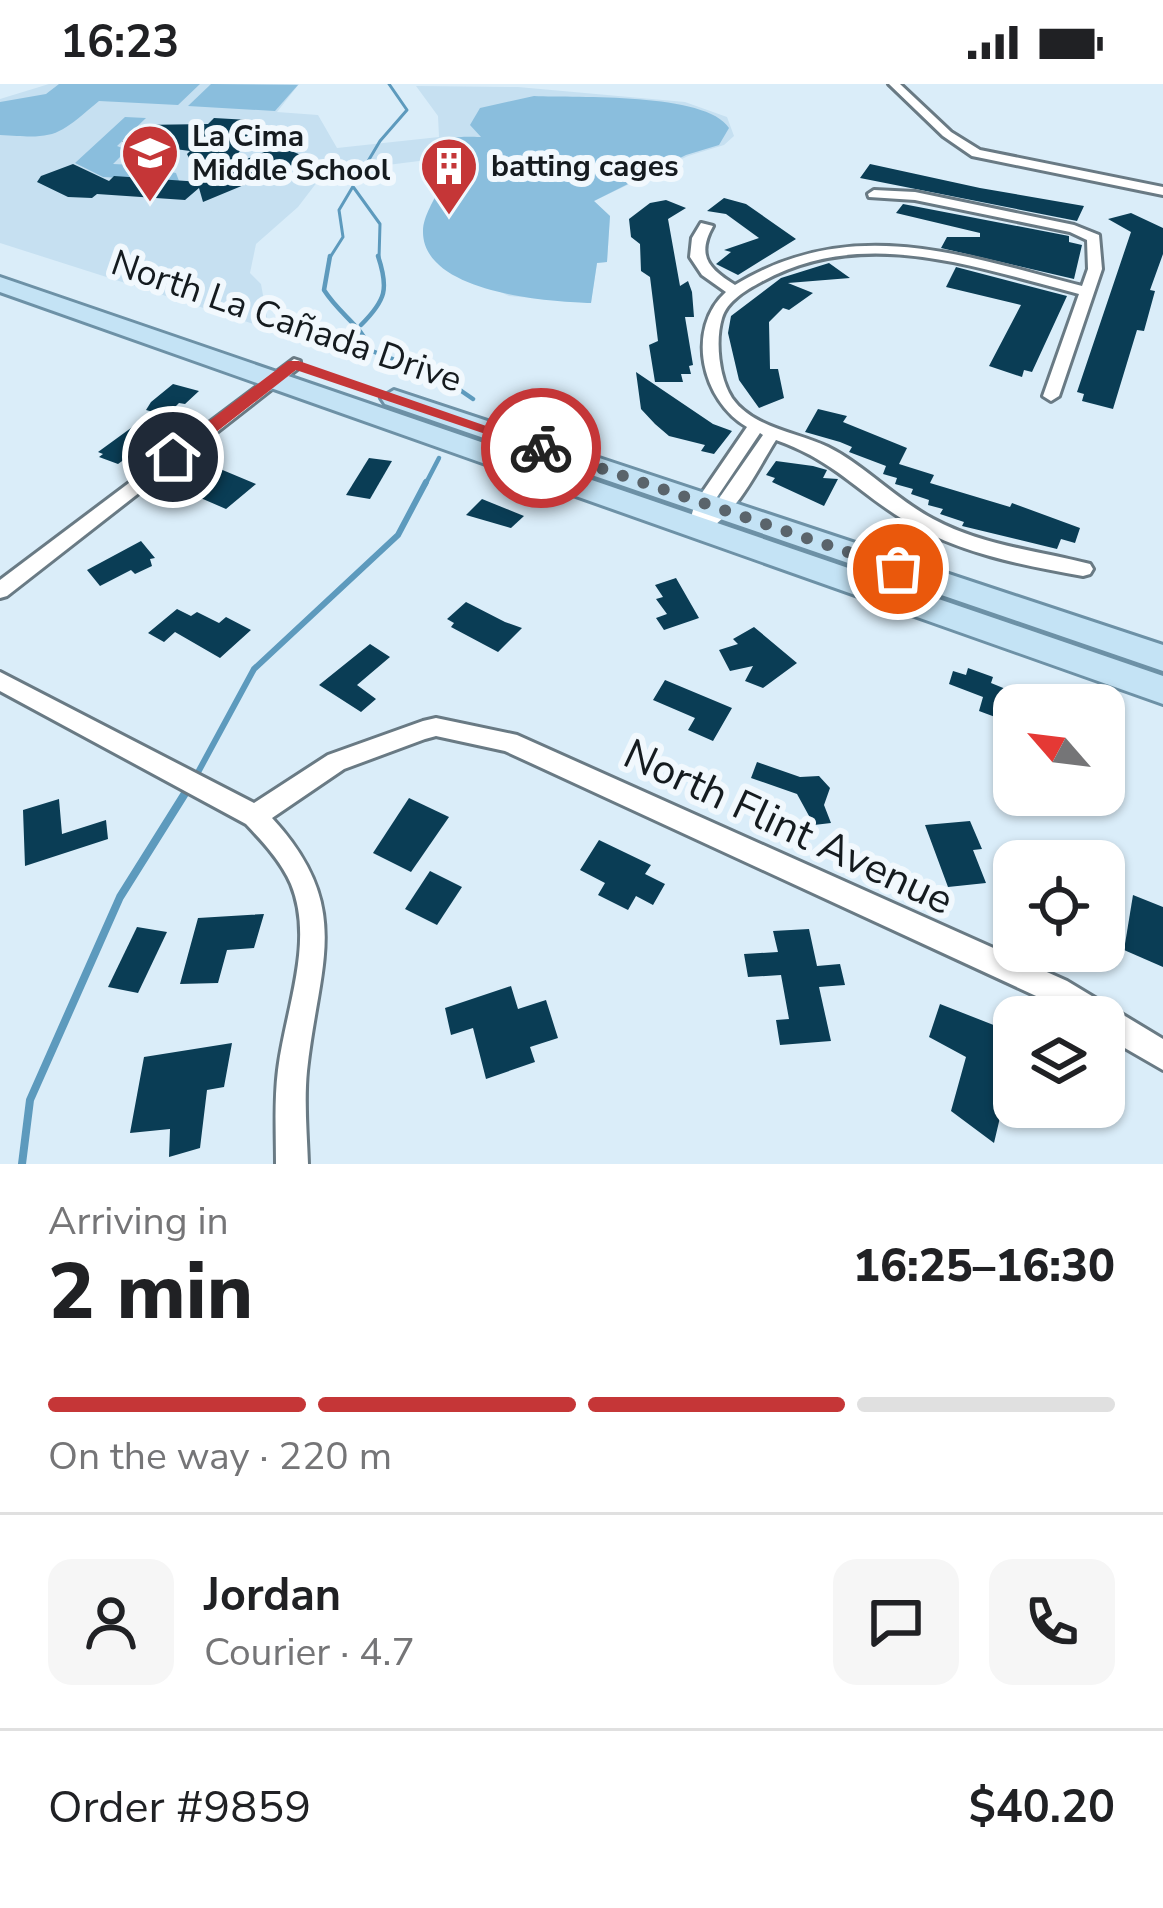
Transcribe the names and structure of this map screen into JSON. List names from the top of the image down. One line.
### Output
{"streets":{"main road":["North La Cañada Drive"],"street":["North Flint Avenue"]},"places":{"school or university":["La Cima Middle School"],"building":["batting cages"]},"north":"top left","page":{"status":"16:23","heading":["2 min","Arriving in","16:25–16:30"],"panel":["Jordan","Courier · 4.7","Order #9859","$40.20"],"bar":"On the way · 220 m"}}
